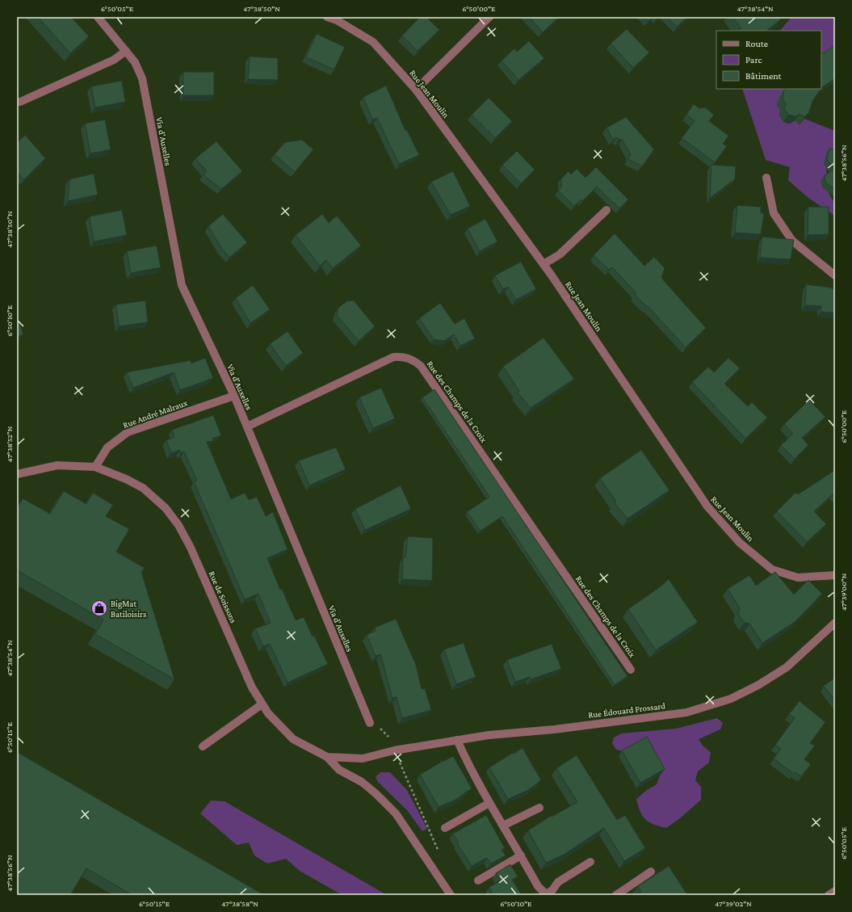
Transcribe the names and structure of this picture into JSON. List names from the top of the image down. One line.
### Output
{"streets":{"street":["Rue Jean Moulin","Via d'Auxelles","Rue des Champs de la Croix","Rue André Malraux","Rue de Soissons","Rue Édouard Frossard"]},"crossings":[["Via d'Auxelles","Rue des Champs de la Croix"],["Via d'Auxelles","Rue André Malraux"],["Rue André Malraux","Rue de Soissons"],["Rue de Soissons","Rue Édouard Frossard"]],"places":{"shop":["BigMat Batiloisirs"]},"legend":["Route","Parc","Bâtiment"],"coordinates":["6°50'05\"E","47°38'50\"N","6°50'00\"E","47°38'54\"N","47°38'56\"N","6°50'10\"E","47°38'52\"N","47°39'00\"N","6°50'15\"E","47°38'58\"N","47°39'02\"N"]}
